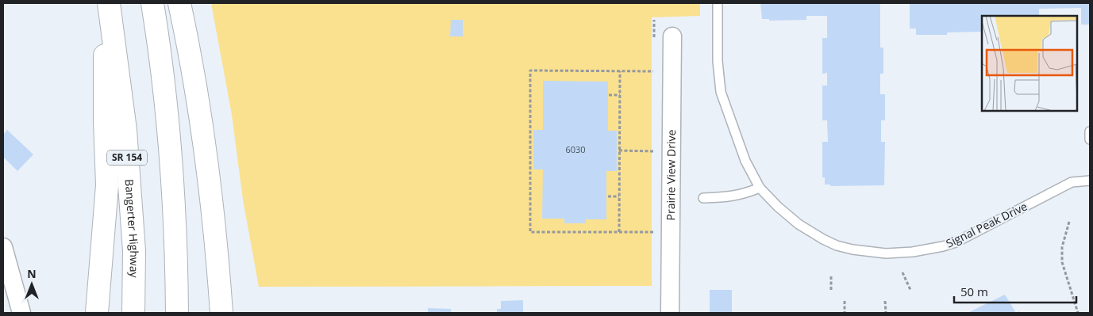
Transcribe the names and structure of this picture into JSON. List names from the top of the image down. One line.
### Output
{"streets":{"highway":["SR 154","Bangerter Highway"],"street":["Prairie View Drive"],"lane":["Signal Peak Drive"]},"house_numbers":["6030"],"scale_bar":"50 m","north":"top"}
